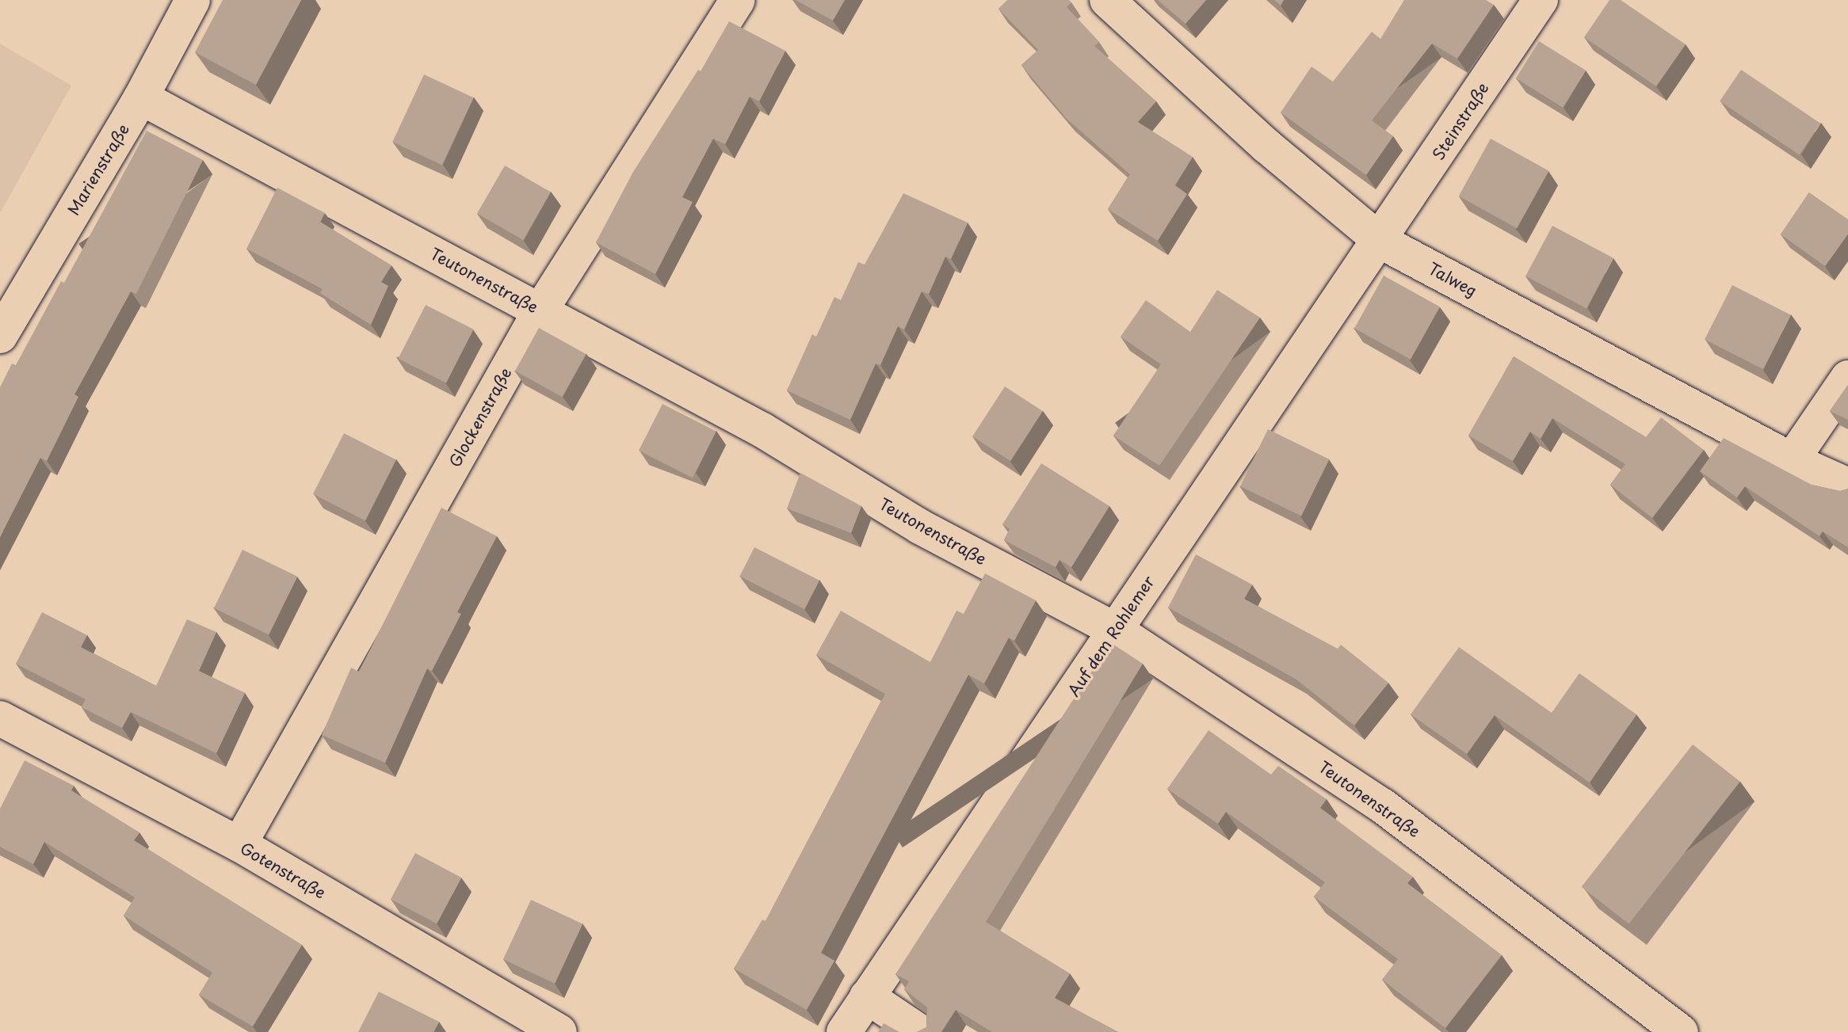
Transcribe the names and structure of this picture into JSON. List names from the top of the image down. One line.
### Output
{"streets":{"street":["Steinstraße","Marienstraße","Talweg","Teutonenstraße","Glockenstraße","Auf dem Rohlemer","Gotenstraße"]},"crossings":[["Steinstraße","Talweg"],["Steinstraße","Auf dem Rohlemer"],["Marienstraße","Teutonenstraße"],["Talweg","Auf dem Rohlemer"],["Teutonenstraße","Glockenstraße"],["Teutonenstraße","Auf dem Rohlemer"],["Glockenstraße","Gotenstraße"]]}
